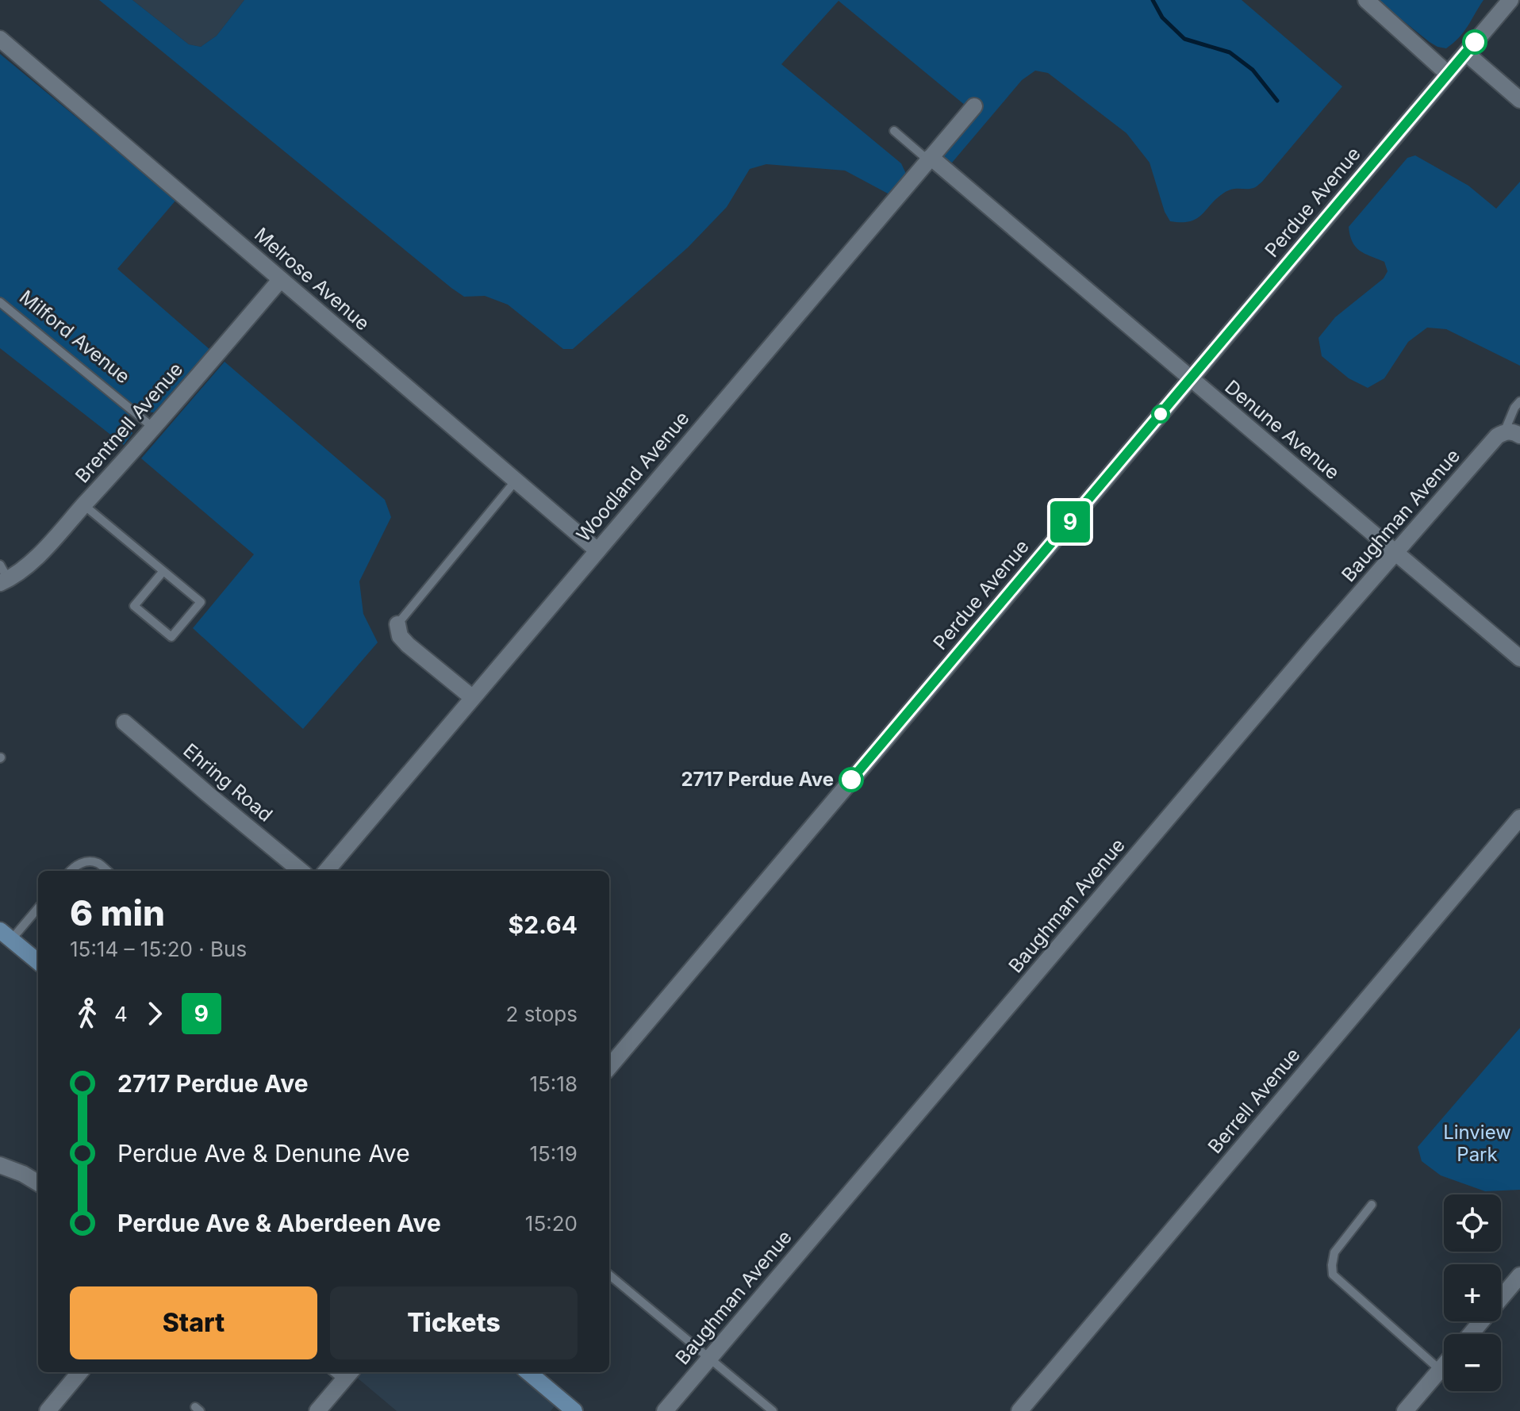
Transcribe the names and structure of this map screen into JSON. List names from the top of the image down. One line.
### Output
{"streets":{"street":["Perdue Avenue","Melrose Avenue","Brentnell Avenue","Denune Avenue","Woodland Avenue","Baughman Avenue","Ehring Road","Berrell Avenue"],"lane":["Milford Avenue"]},"crossings":[["Perdue Avenue","Denune Avenue"],["Melrose Avenue","Brentnell Avenue"],["Melrose Avenue","Woodland Avenue"],["Milford Avenue","Brentnell Avenue"],["Denune Avenue","Woodland Avenue"],["Denune Avenue","Baughman Avenue"]],"parks":["Linview Park"],"places":["2717 Perdue Ave"],"lines":["bus line 9"],"page":{"on_map":"9","heading":["6 min","15:14 – 15:20 · Bus","$2.64"],"legs":["4","9","2 stops"],"list":[{"name":"2717 Perdue Ave","value":"15:18"},{"name":"Perdue Ave & Denune Ave","value":"15:19"},{"name":"Perdue Ave & Aberdeen Ave","value":"15:20"}],"map_buttons":["+","−"],"buttons":["Start","Tickets"]}}
